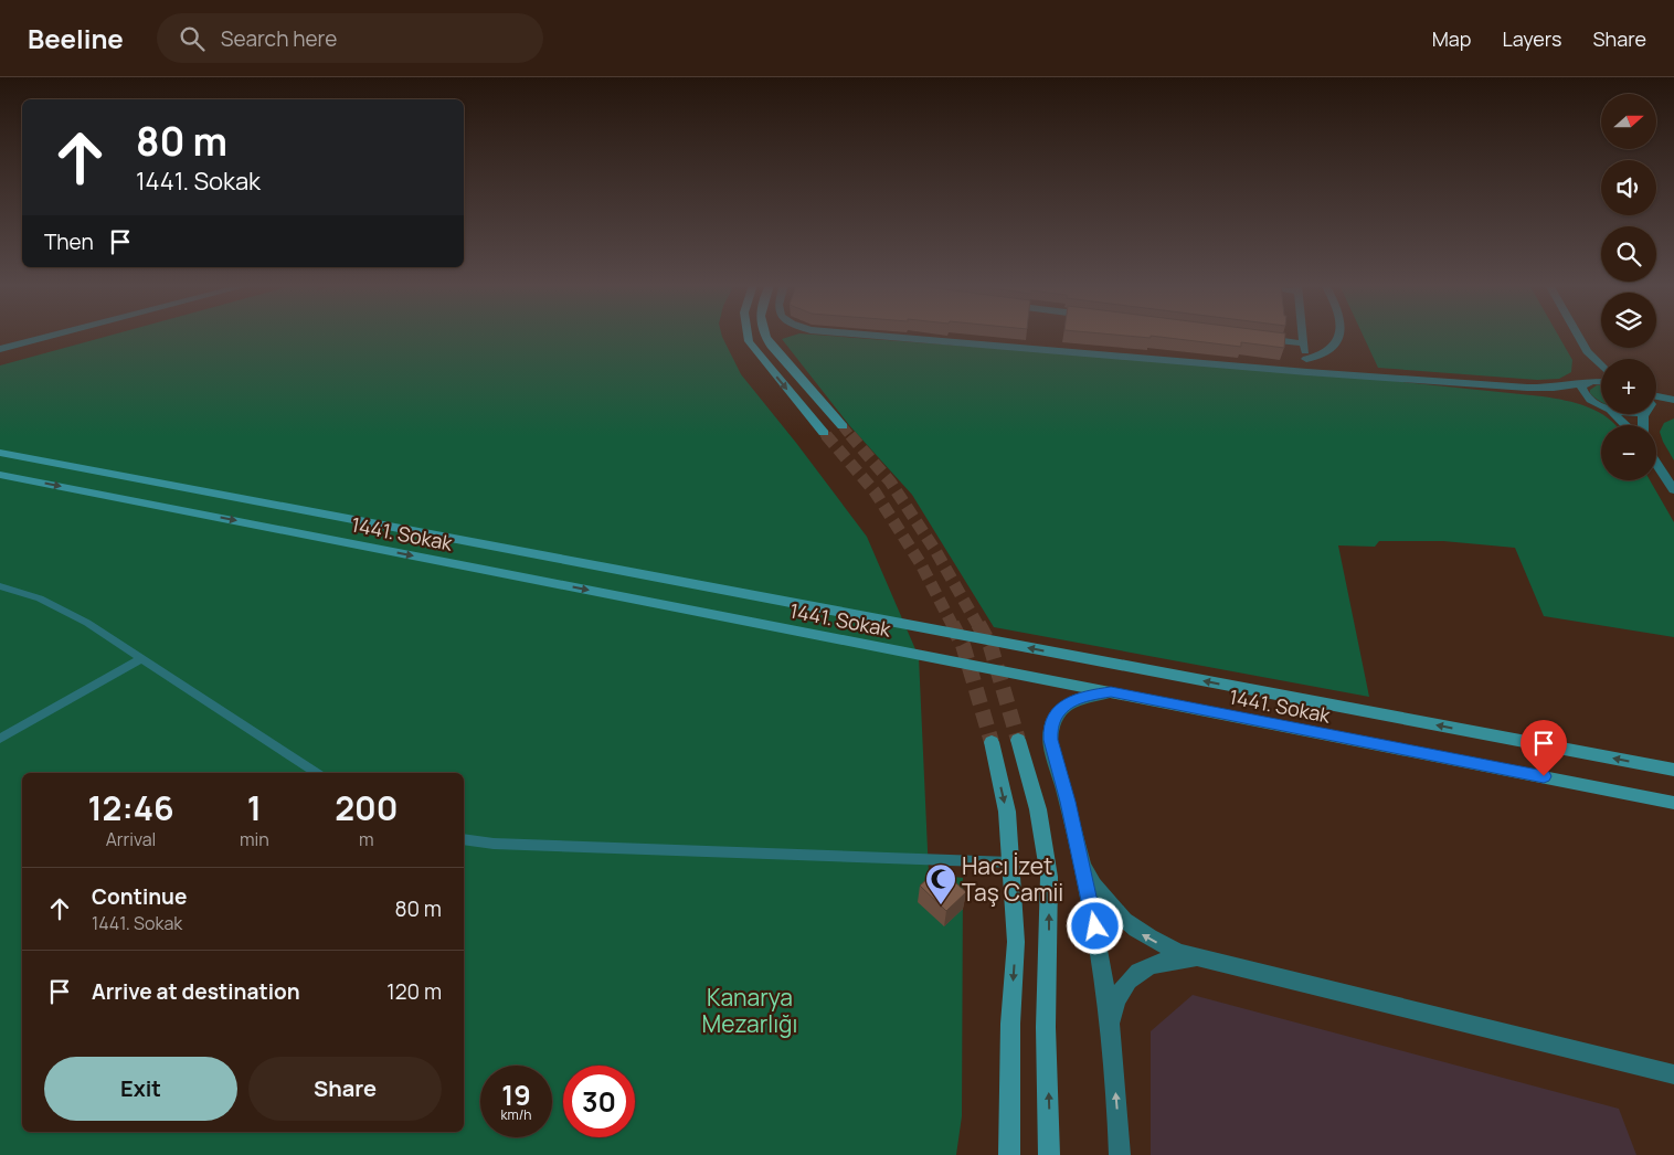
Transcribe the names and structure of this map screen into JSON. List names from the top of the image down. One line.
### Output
{"streets":{"street":["1441. Sokak"]},"parks":["Kanarya Mezarlığı"],"places":{"mosque":["Hacı İzet Taş Camii"]},"north":"right","page":{"header":"Beeline","search":"Search here","nav":["Map","Layers","Share"],"map_buttons":["+","−"],"turn":["80 m","1441. Sokak"],"then":"Then","eta":["12:46","Arrival","1","min","200","m"],"list":[{"name":"Continue","note":"1441. Sokak","value":"80 m"},{"name":"Arrive at destination","value":"120 m"}],"buttons":["Exit","Share"],"speed":"19 km/h","limit":"30"}}
